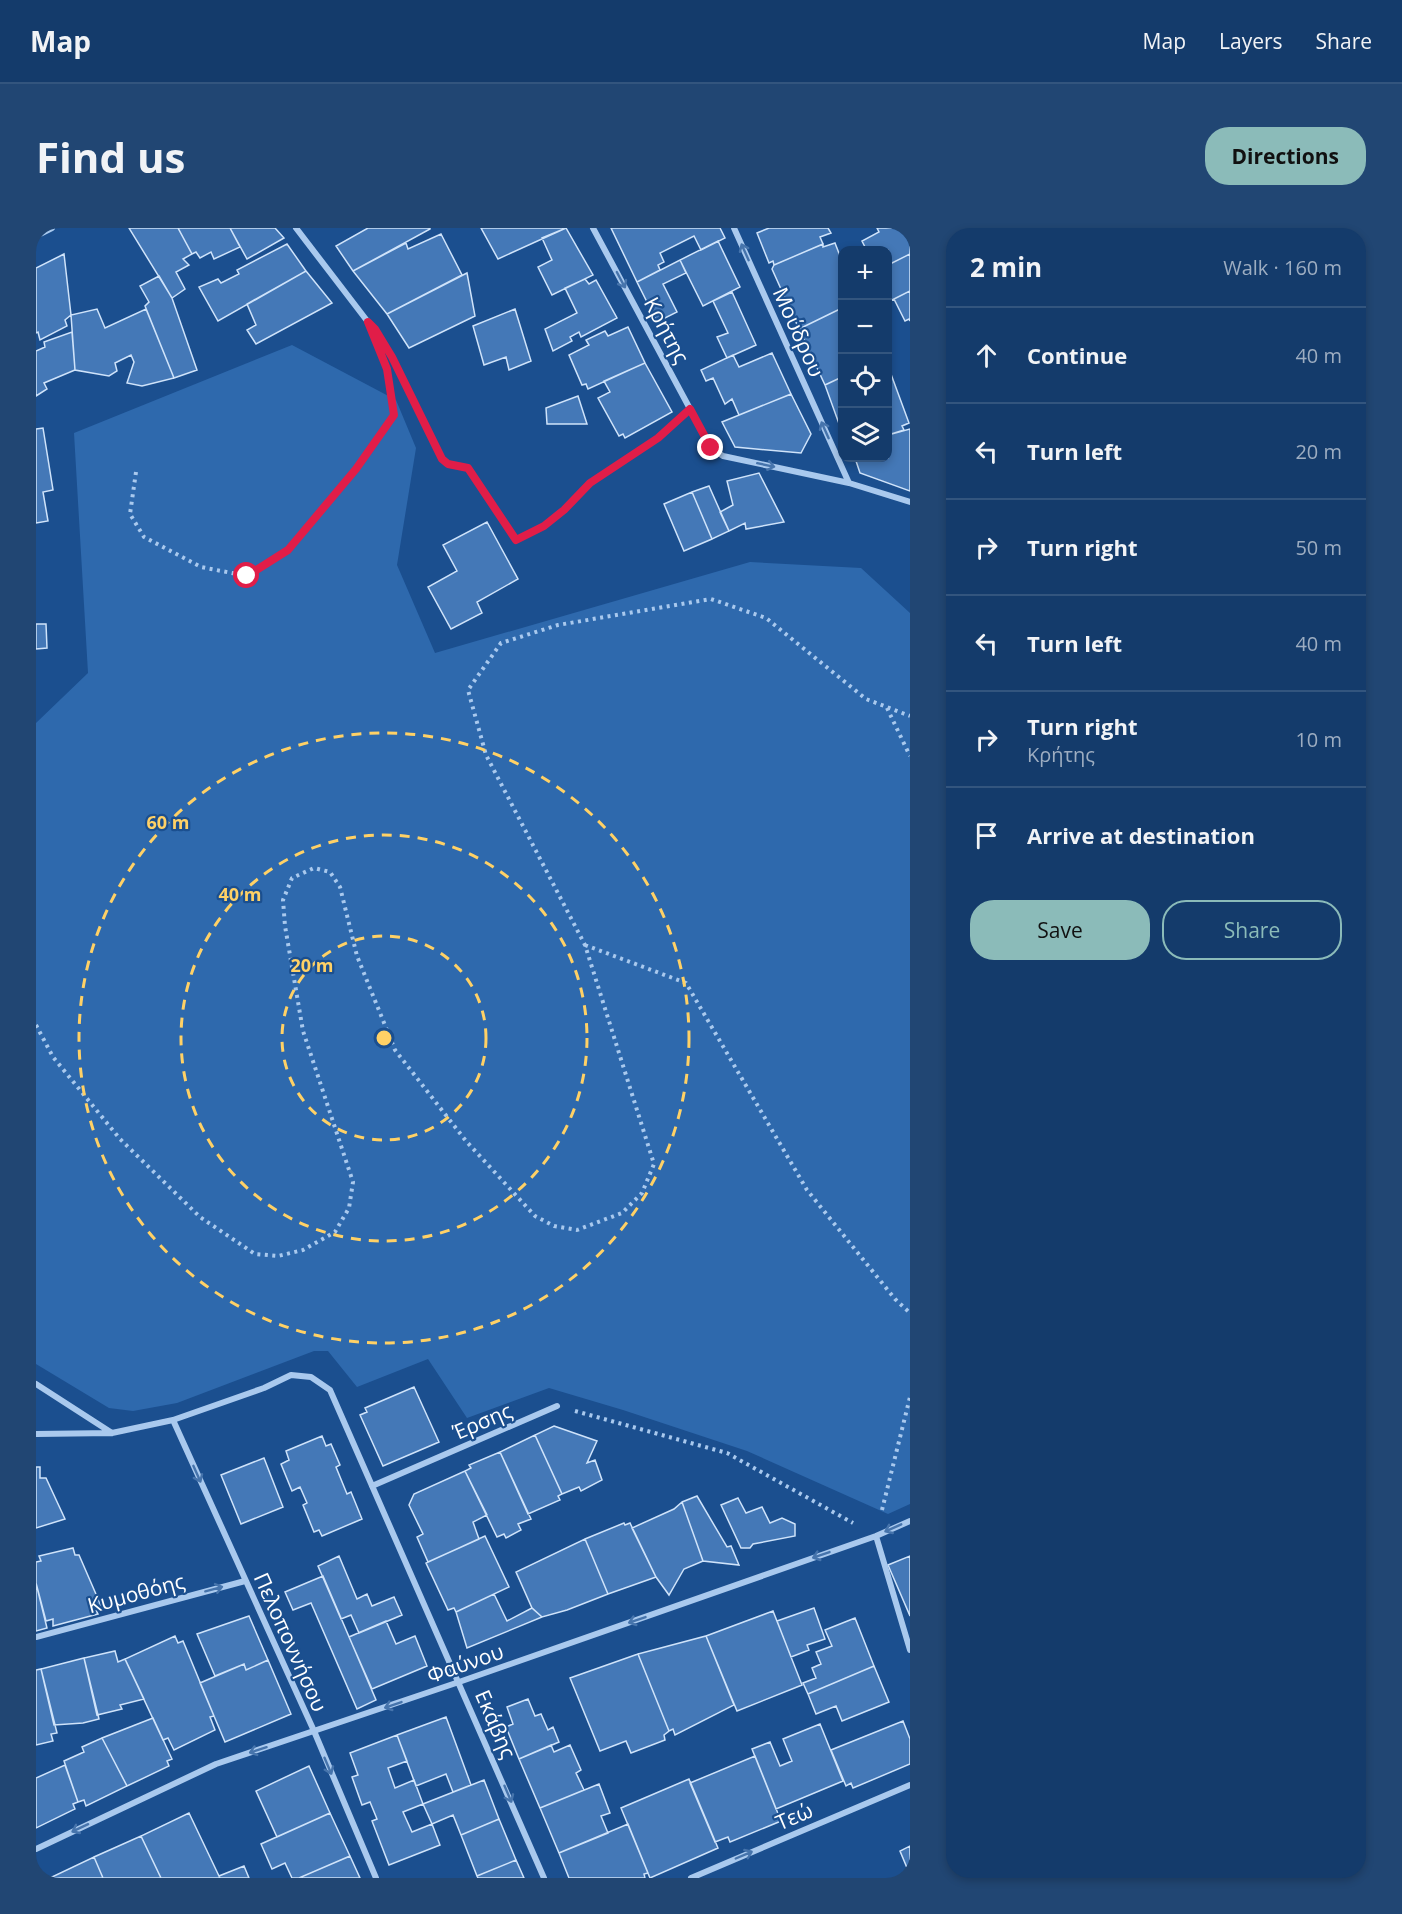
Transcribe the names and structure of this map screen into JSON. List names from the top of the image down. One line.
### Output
{"streets":{"street":["Κρήτης","Μούδρου","Έρσης","Κυμοθόης","Πελοποννήσου","Φαύνου","Εκάβης","Τεώ"]},"crossings":[["Κρήτης","Μούδρου"],["Έρσης","Εκάβης"],["Κυμοθόης","Πελοποννήσου"],["Πελοποννήσου","Φαύνου"],["Φαύνου","Εκάβης"]],"one_way":["Κρήτης","Μούδρου","Κυμοθόης","Πελοποννήσου","Φαύνου","Εκάβης","Τεώ"],"page":{"header":"Map","nav":["Map","Layers","Share"],"buttons":["Directions",["Save","Share"]],"title":"Find us","heading":["2 min","Walk · 160 m"],"map_buttons":["+","−"],"list":[["Continue","40 m"],["Turn left","20 m"],["Turn right","50 m"],["Turn left","40 m"],["Turn right","Κρήτης","10 m"],"Arrive at destination"]},"rings":["60 m","40 m","20 m"]}
